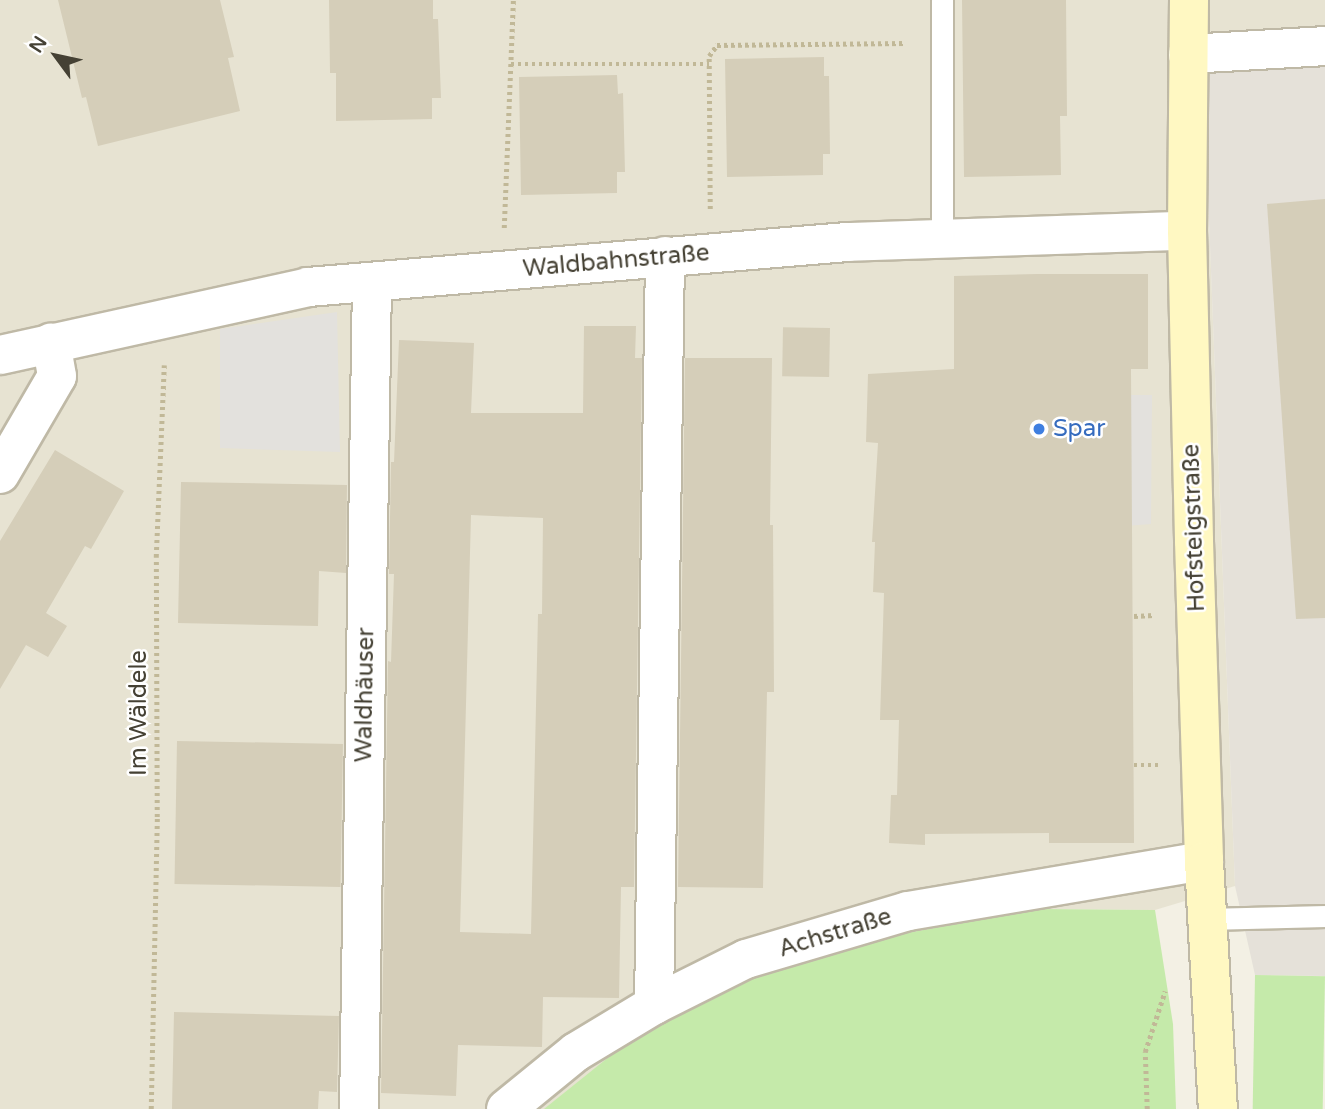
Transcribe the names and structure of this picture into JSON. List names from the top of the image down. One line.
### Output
{"streets":{"main road":["Hofsteigstraße"],"street":["Waldbahnstraße","Waldhäuser","Achstraße"],"path":["Im Wäldele"]},"crossings":[["Waldbahnstraße","Hofsteigstraße"],["Waldbahnstraße","Waldhäuser"],["Waldbahnstraße","Im Wäldele"],["Hofsteigstraße","Achstraße"]],"places":["Spar"],"north":"top left"}
